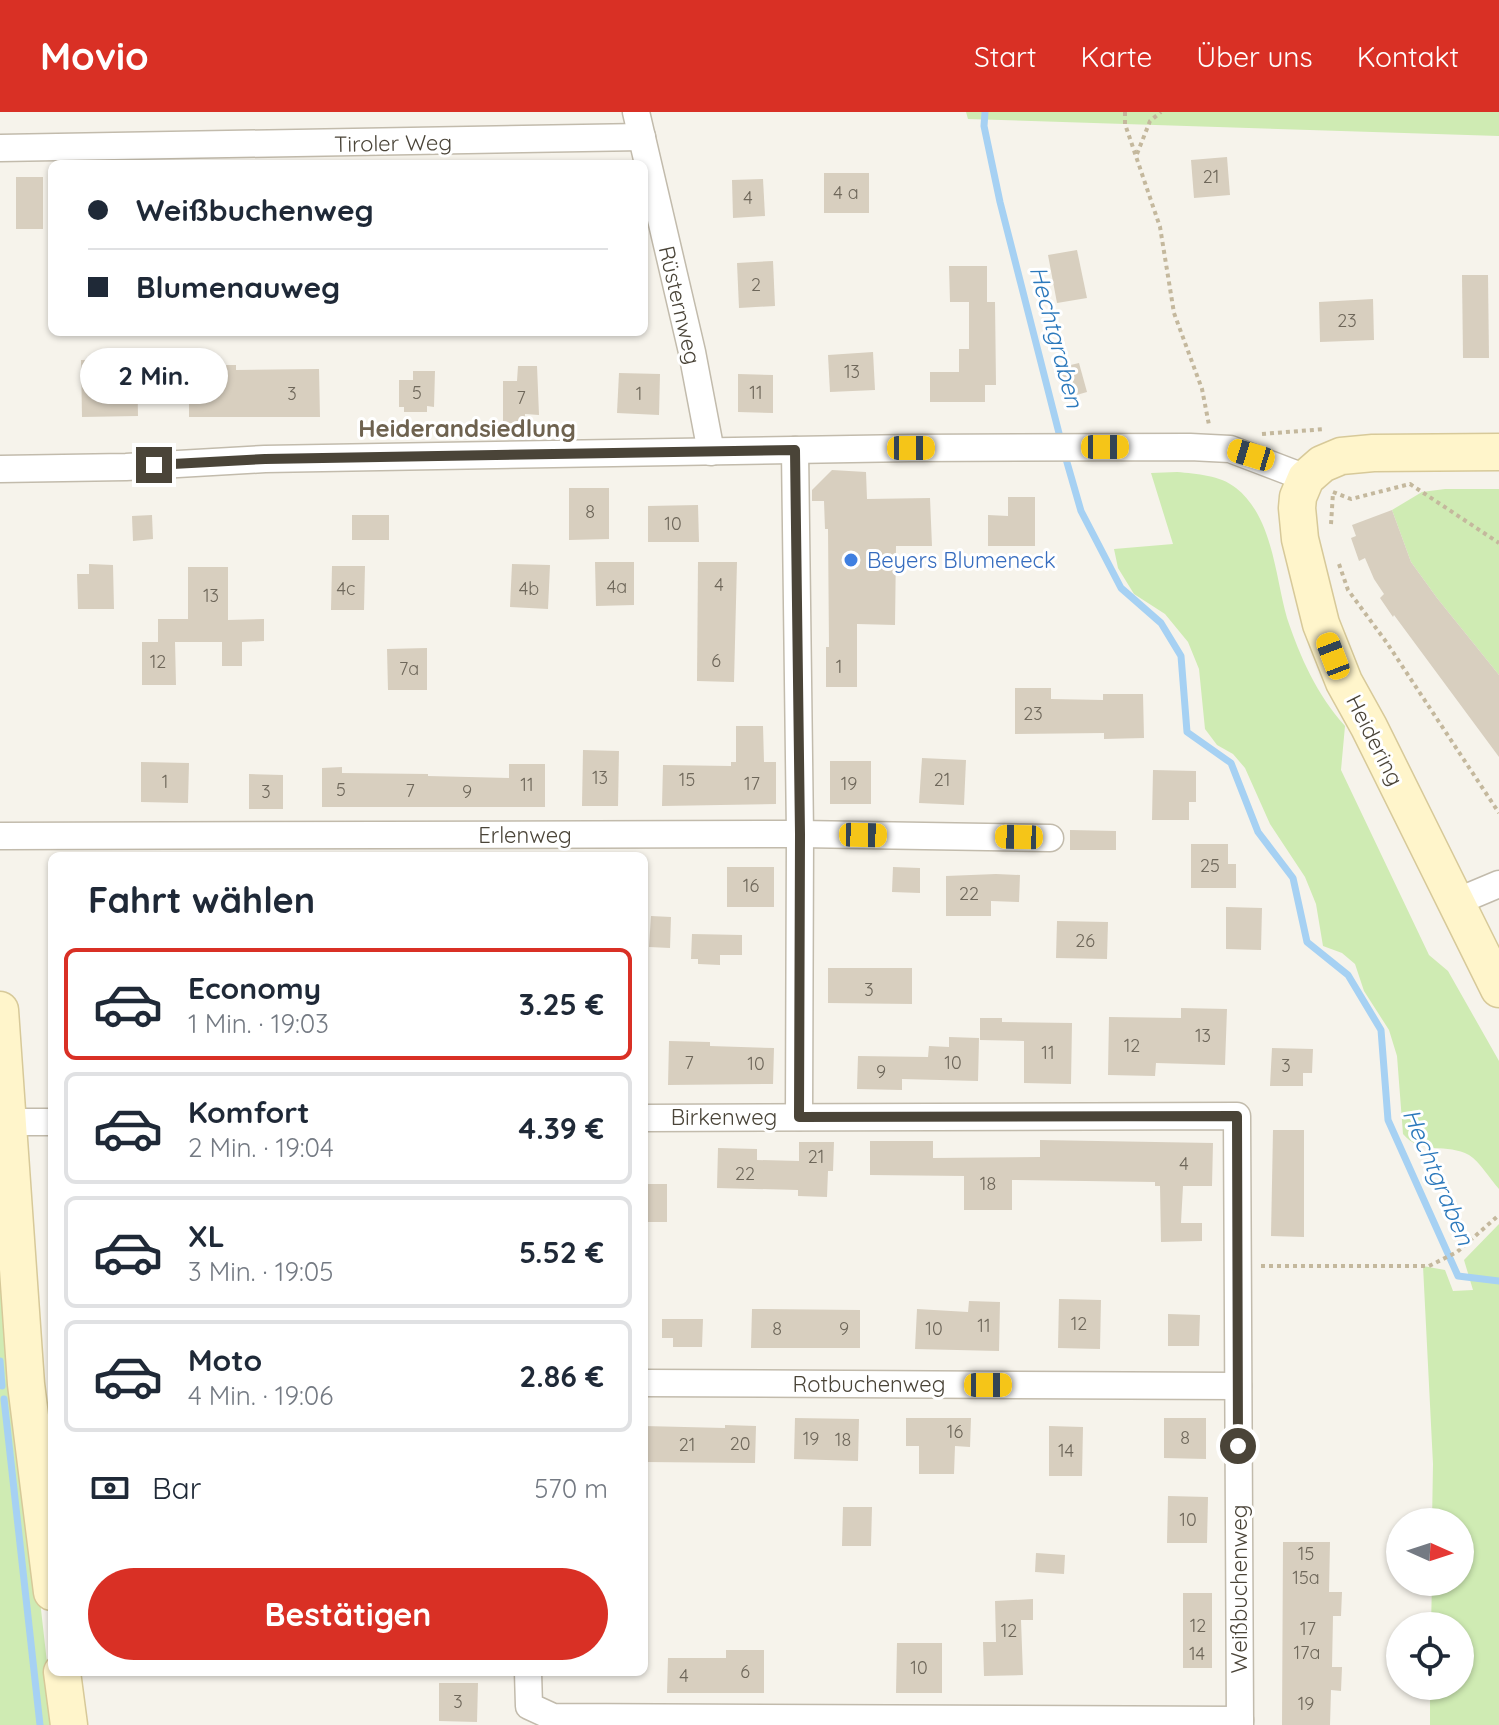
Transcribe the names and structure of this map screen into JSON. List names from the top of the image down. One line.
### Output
{"streets":{"street":["Tiroler Weg","Rüsternweg","Heidering","Erlenweg","Birkenweg","Rotbuchenweg","Weißbuchenweg"]},"crossings":[["Tiroler Weg","Rüsternweg"],["Birkenweg","Weißbuchenweg"],["Rotbuchenweg","Weißbuchenweg"]],"districts":["Heiderandsiedlung"],"water":["Hechtgraben"],"places":["Beyers Blumeneck"],"house_numbers":["21","4 a","4","2","23","13","5","11","3","1","7","8","10","4","4a","4c","4b","13","6","12","1","7a","23","13","15","21","1","17","19","11","5","7","3","9","25","16","22","26","3","13","12","11","7","10","10","3","9","21","4","22","18","12","11","8","9","10","16","8","19","18","20","21","14","10","15","15a","12","17","12","17a","14","10","6","4","3","19"],"north":"right","page":{"header":"Movio","nav":["Start","Karte","Über uns","Kontakt"],"banner":["Weißbuchenweg","Blumenauweg"],"bubble":"2 Min.","heading":"Fahrt wählen","list":[{"name":"Economy","note":"1 Min. · 19:03","value":"3.25 €"},{"name":"Komfort","note":"2 Min. · 19:04","value":"4.39 €"},{"name":"XL","note":"3 Min. · 19:05","value":"5.52 €"},{"name":"Moto","note":"4 Min. · 19:06","value":"2.86 €"}],"pay":["Bar","570 m"],"buttons":"Bestätigen"}}
